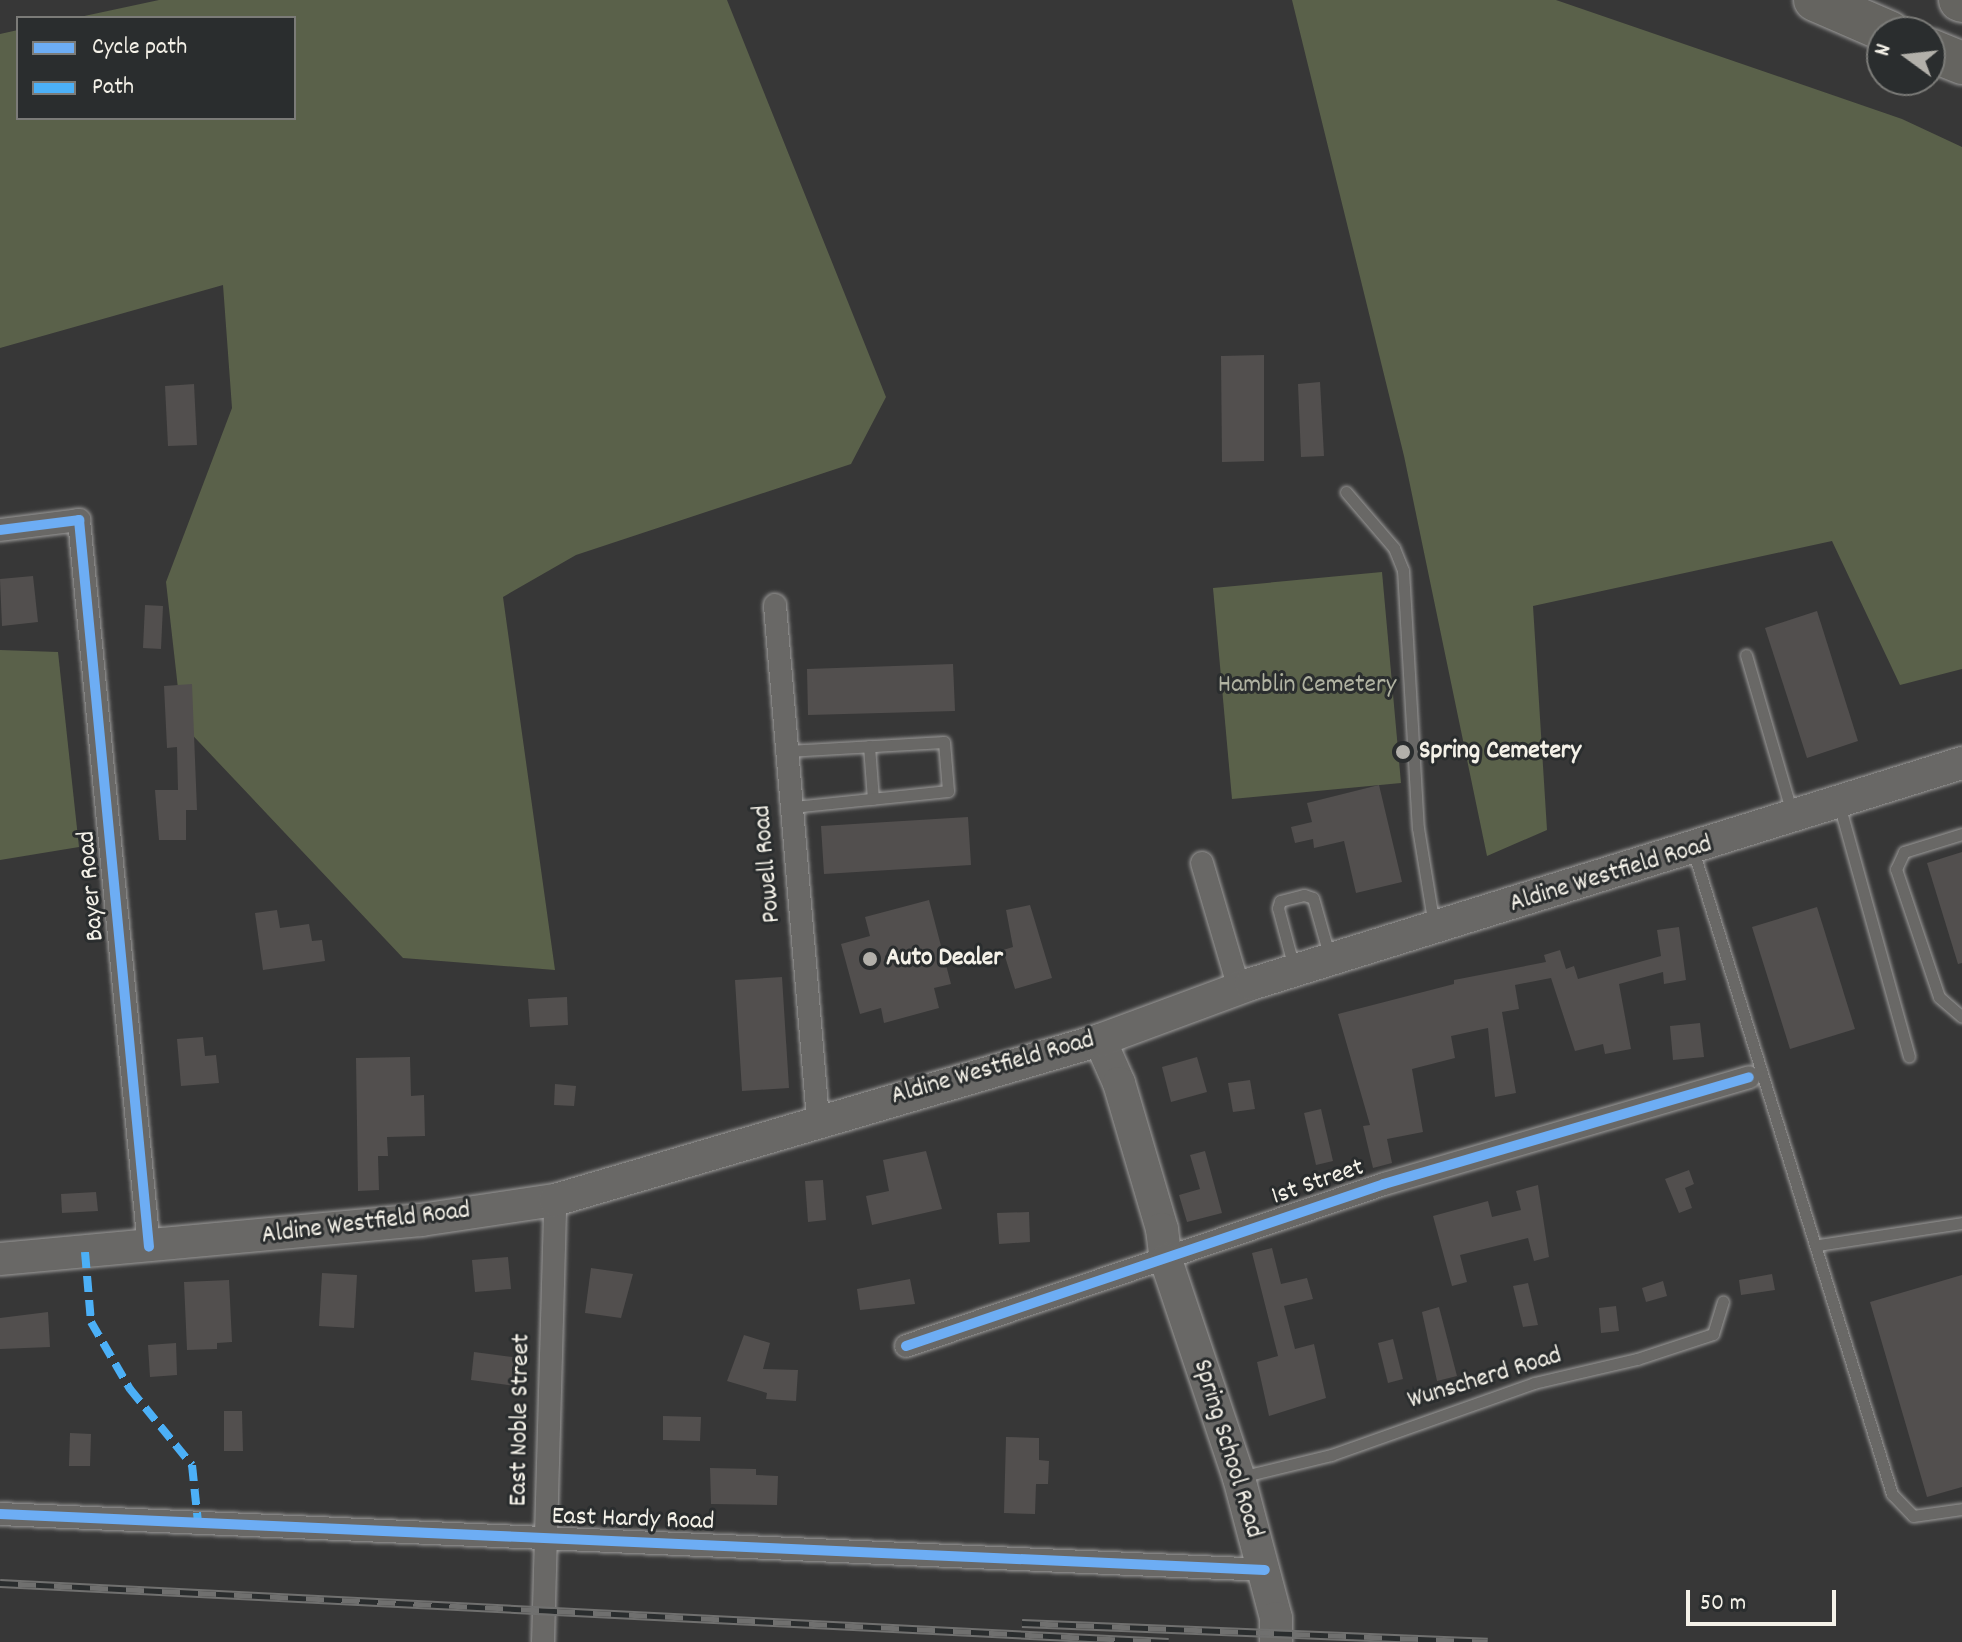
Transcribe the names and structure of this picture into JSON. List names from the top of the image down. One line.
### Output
{"streets":{"main road":["Aldine Westfield Road","Spring School Road"],"street":["Powell Road","Bayer Road","1st Street","East Noble Street","East Hardy Road"],"lane":["Wunscherd Road"]},"crossings":[["Powell Road","Aldine Westfield Road"],["Aldine Westfield Road","Bayer Road"],["Aldine Westfield Road","East Noble Street"],["Aldine Westfield Road","Spring School Road"],["1st Street","Spring School Road"],["Wunscherd Road","Spring School Road"],["East Noble Street","East Hardy Road"],["Spring School Road","East Hardy Road"]],"parks":["Hamblin Cemetery"],"places":["Spring Cemetery","Auto Dealer"],"legend":["Cycle path","Path"],"scale_bar":"50 m","north":"left"}
